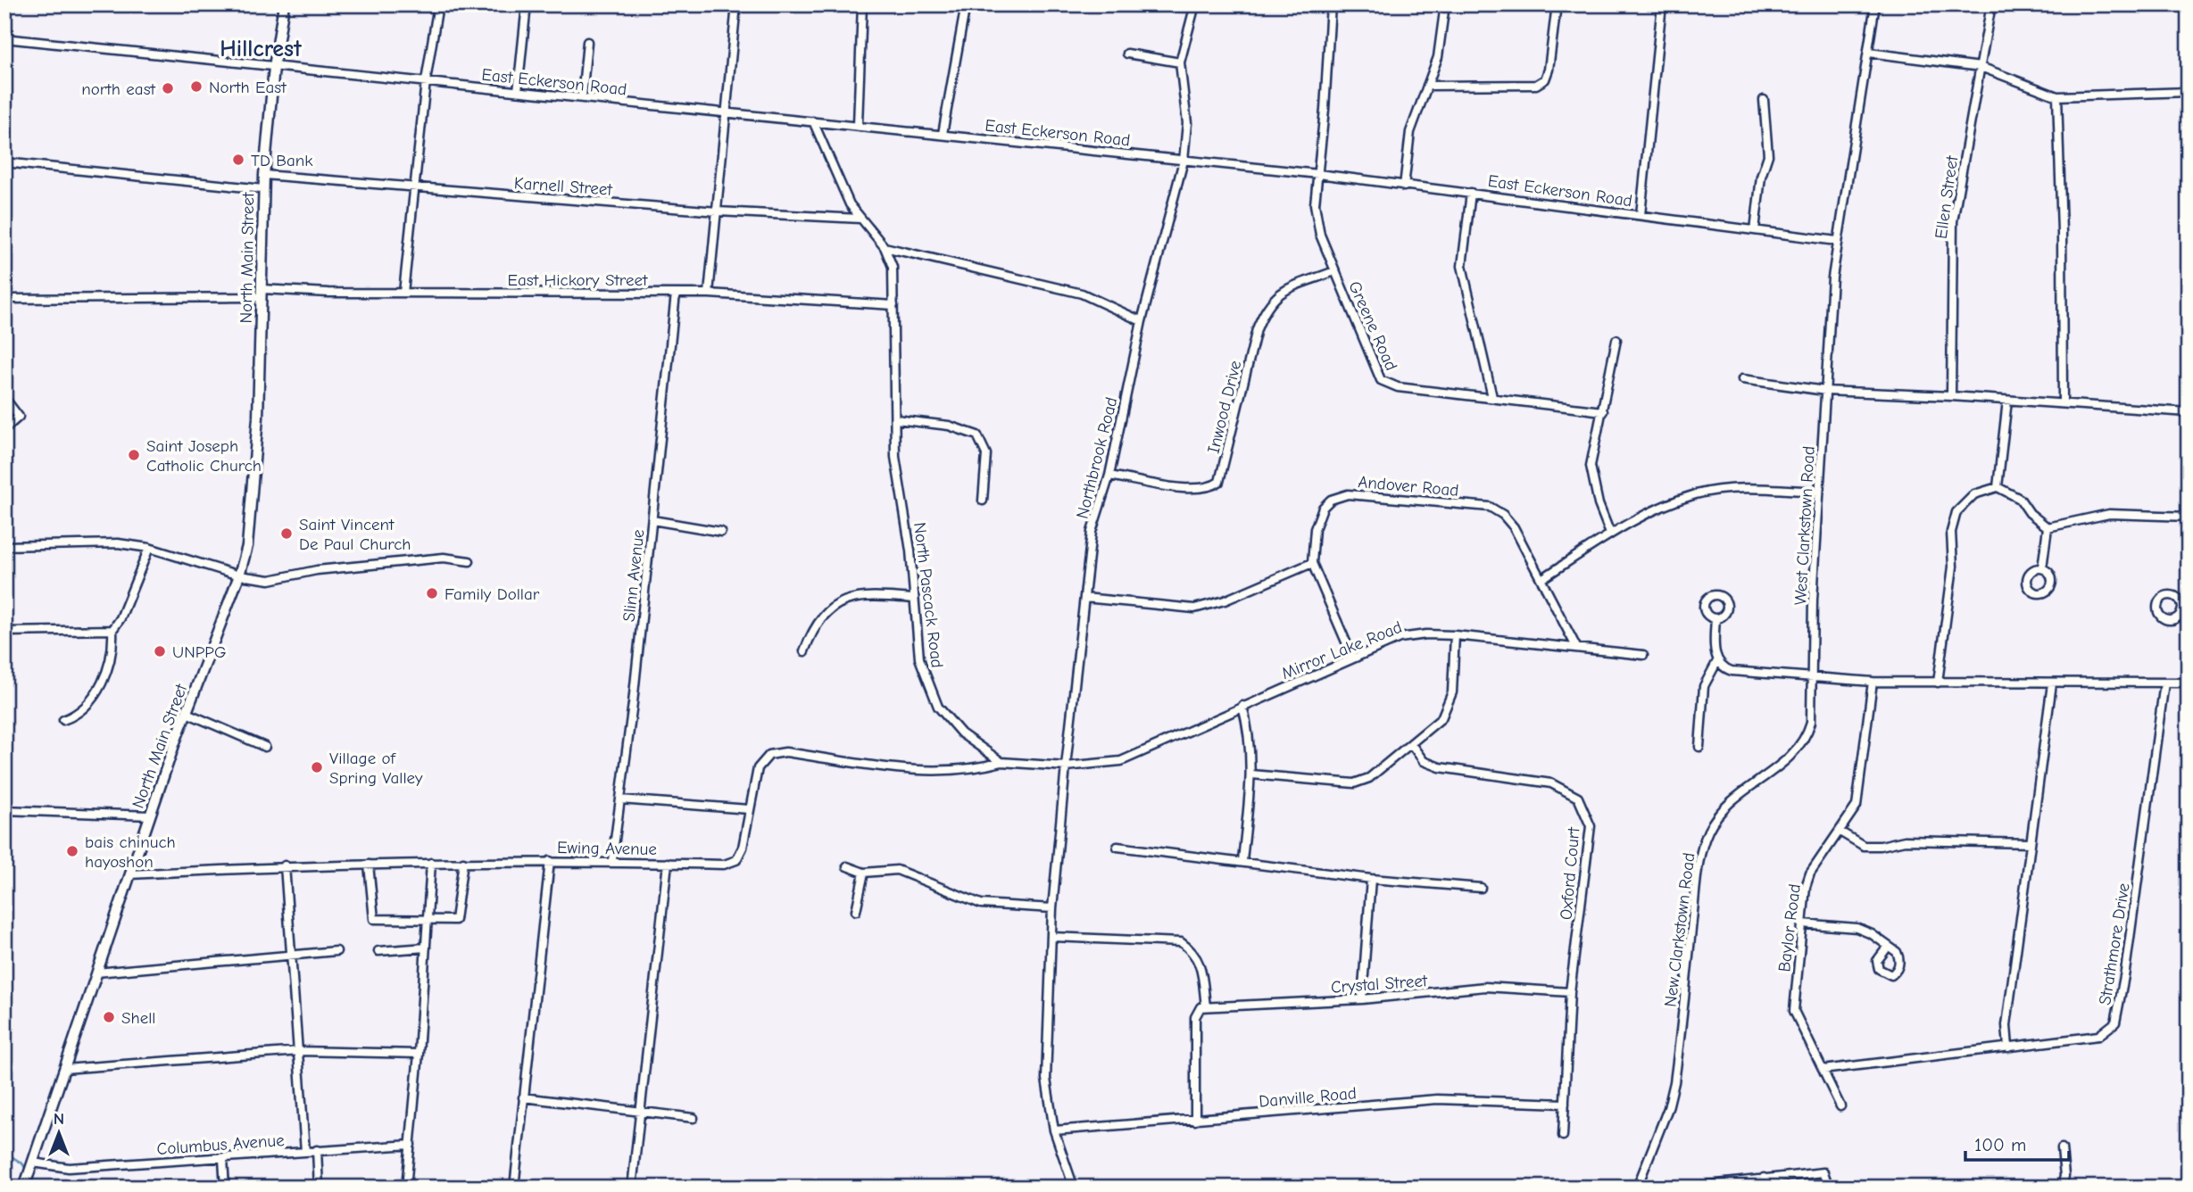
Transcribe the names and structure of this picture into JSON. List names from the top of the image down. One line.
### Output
{"streets":{"main road":["North Main Street"],"street":["East Eckerson Road","Karnell Street","Ellen Street","East Hickory Street","Greene Road","Inwood Drive","Northbrook Road","Andover Road","West Clarkstown Road","Slinn Avenue","North Pascack Road","Mirror Lake Road","Ewing Avenue","Oxford Court","Baylor Road","New Clarkstown Road","Strathmore Drive","Crystal Street","Danville Road","Columbus Avenue"]},"crossings":[["East Eckerson Road","North Main Street"],["East Eckerson Road","Greene Road"],["East Eckerson Road","Northbrook Road"],["East Eckerson Road","West Clarkstown Road"],["East Eckerson Road","North Pascack Road"],["Karnell Street","North Main Street"],["Karnell Street","North Pascack Road"],["North Main Street","East Hickory Street"],["North Main Street","Ewing Avenue"],["North Main Street","Columbus Avenue"],["East Hickory Street","Slinn Avenue"],["East Hickory Street","North Pascack Road"],["Greene Road","Inwood Drive"],["Inwood Drive","Northbrook Road"],["Northbrook Road","Mirror Lake Road"],["Andover Road","Mirror Lake Road"],["West Clarkstown Road","New Clarkstown Road"],["Slinn Avenue","Ewing Avenue"],["North Pascack Road","Ewing Avenue"],["Oxford Court","Crystal Street"],["Oxford Court","Danville Road"],["Baylor Road","Strathmore Drive"]],"districts":["Hillcrest"],"places":["North East","north east","TD Bank","Saint Joseph Catholic Church","Saint Vincent De Paul Church","Family Dollar","UNPPG","Village of Spring Valley","bais chinuch hayoshon","Shell"],"scale_bar":"100 m","north":"top"}
